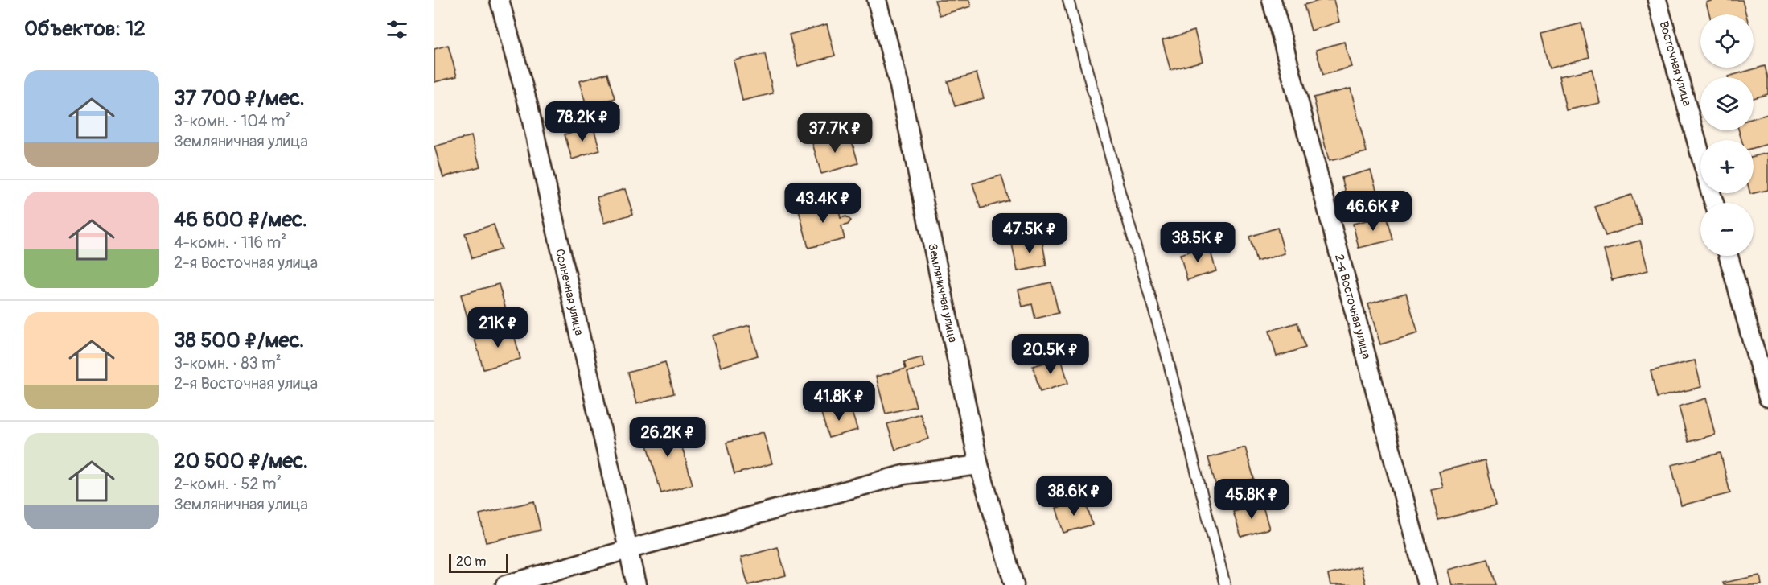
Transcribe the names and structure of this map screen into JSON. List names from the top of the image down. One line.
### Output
{"streets":{"street":["Восточная улица","Солнечная улица","Земляничная улица","2-я Восточная улица"]},"scale_bar":"20 m","page":{"heading":"Объектов: 12","map_buttons":["+","−"],"list":[{"name":"37 700 ₽/мес.","note":"3-комн. · 104 m² · Земляничная улица"},{"name":"46 600 ₽/мес.","note":"4-комн. · 116 m² · 2-я Восточная улица"},{"name":"38 500 ₽/мес.","note":"3-комн. · 83 m² · 2-я Восточная улица"},{"name":"20 500 ₽/мес.","note":"2-комн. · 52 m² · Земляничная улица"}],"price":["78.2K ₽","37.7K ₽","43.4K ₽","46.6K ₽","47.5K ₽","38.5K ₽","21K ₽","20.5K ₽","41.8K ₽","26.2K ₽","38.6K ₽","45.8K ₽"],"scale":"20 m"}}
